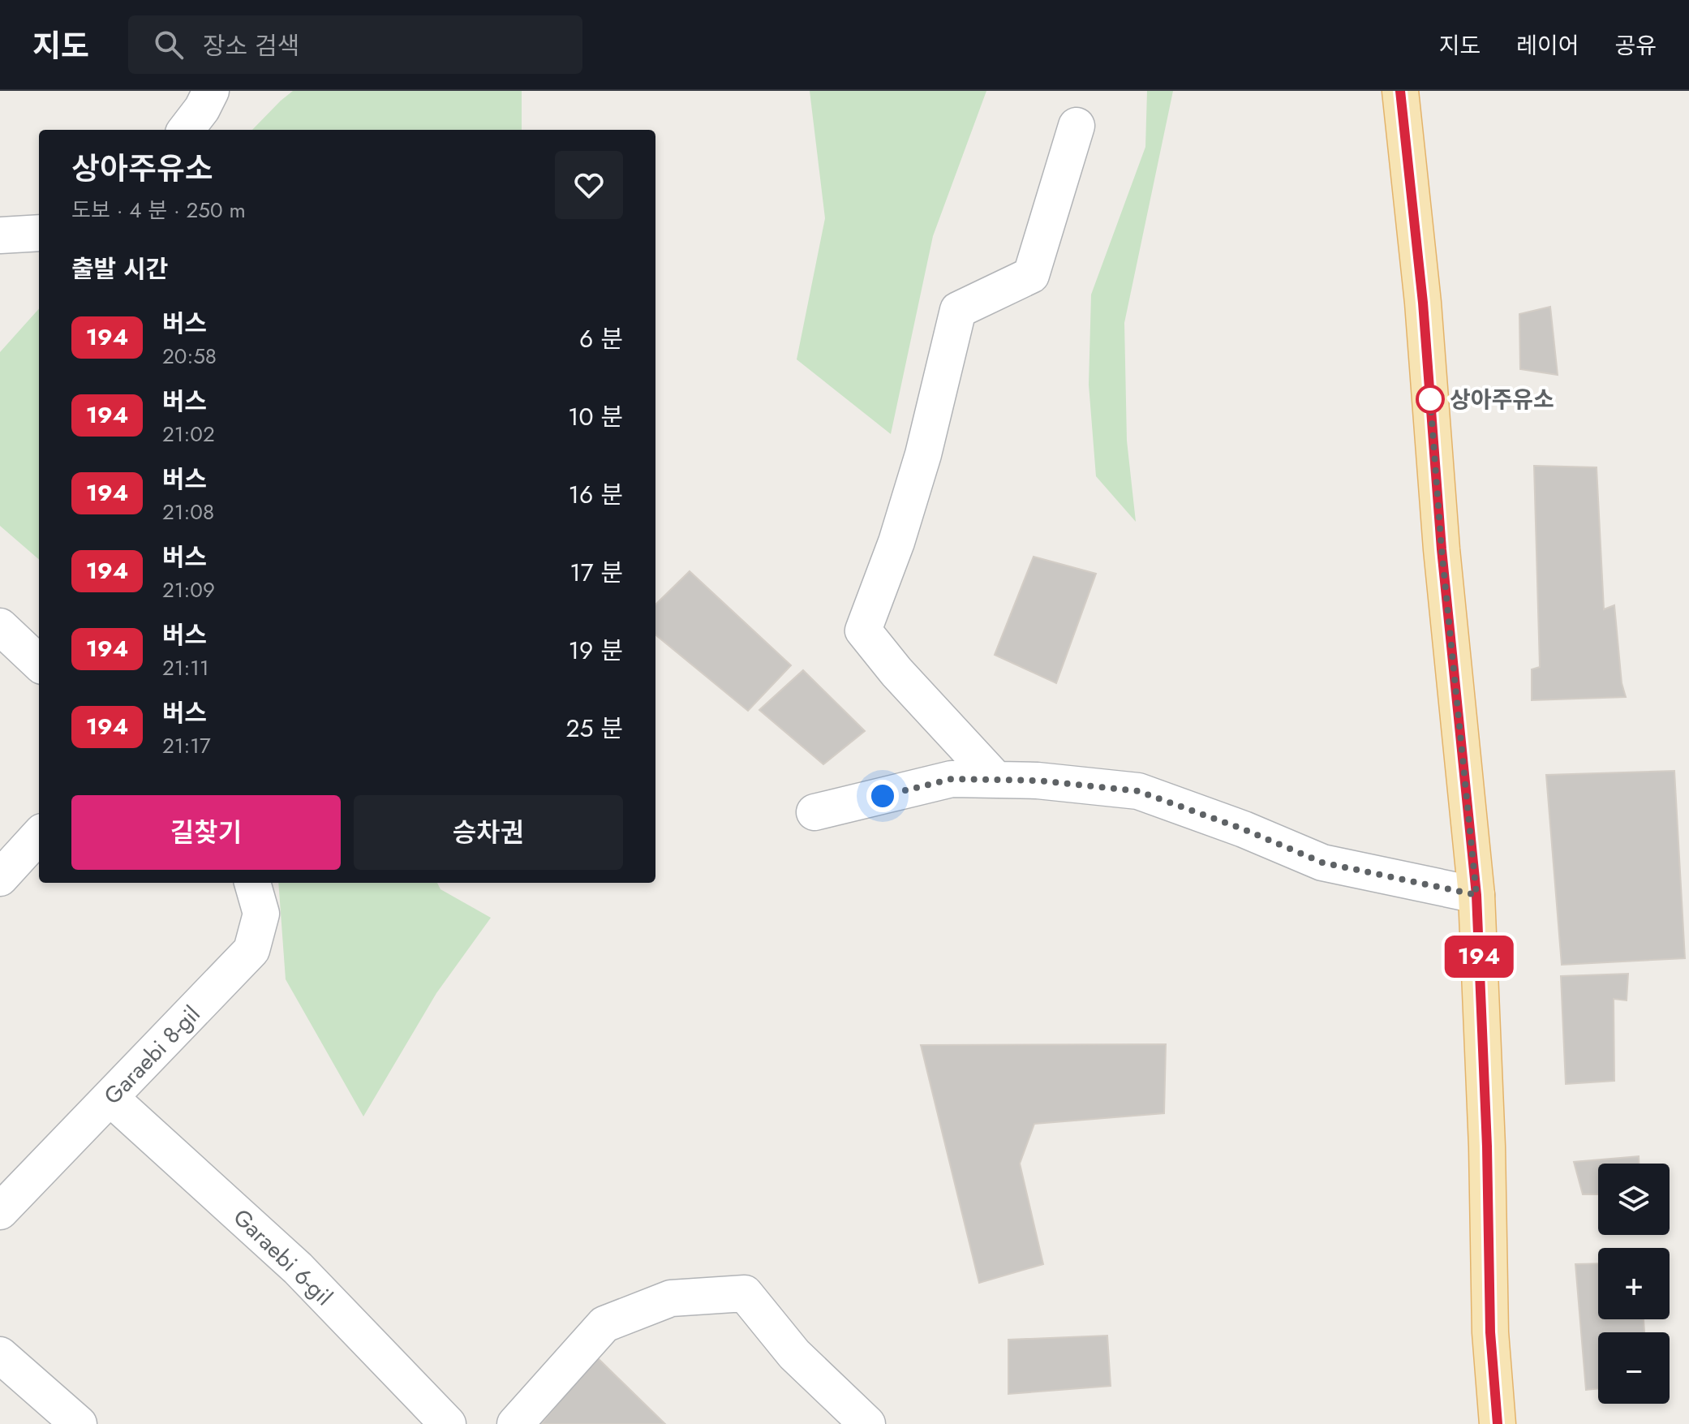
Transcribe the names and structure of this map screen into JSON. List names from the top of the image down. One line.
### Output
{"streets":{"street":["Garaebi 8-gil","Garaebi 6-gil"]},"crossings":[["Garaebi 8-gil","Garaebi 6-gil"]],"places":["상아주유소"],"lines":["bus line 194"],"page":{"header":"지도","search":"장소 검색","nav":["지도","레이어","공유"],"on_map":"194","heading":[["상아주유소","도보 · 4 분 · 250 m"],"출발 시간"],"list":[{"mark":"194","name":"버스","note":"20:58","value":"6 분"},{"mark":"194","name":"버스","note":"21:02","value":"10 분"},{"mark":"194","name":"버스","note":"21:08","value":"16 분"},{"mark":"194","name":"버스","note":"21:09","value":"17 분"},{"mark":"194","name":"버스","note":"21:11","value":"19 분"},{"mark":"194","name":"버스","note":"21:17","value":"25 분"}],"buttons":["길찾기","승차권"],"map_buttons":["+","−"]}}
